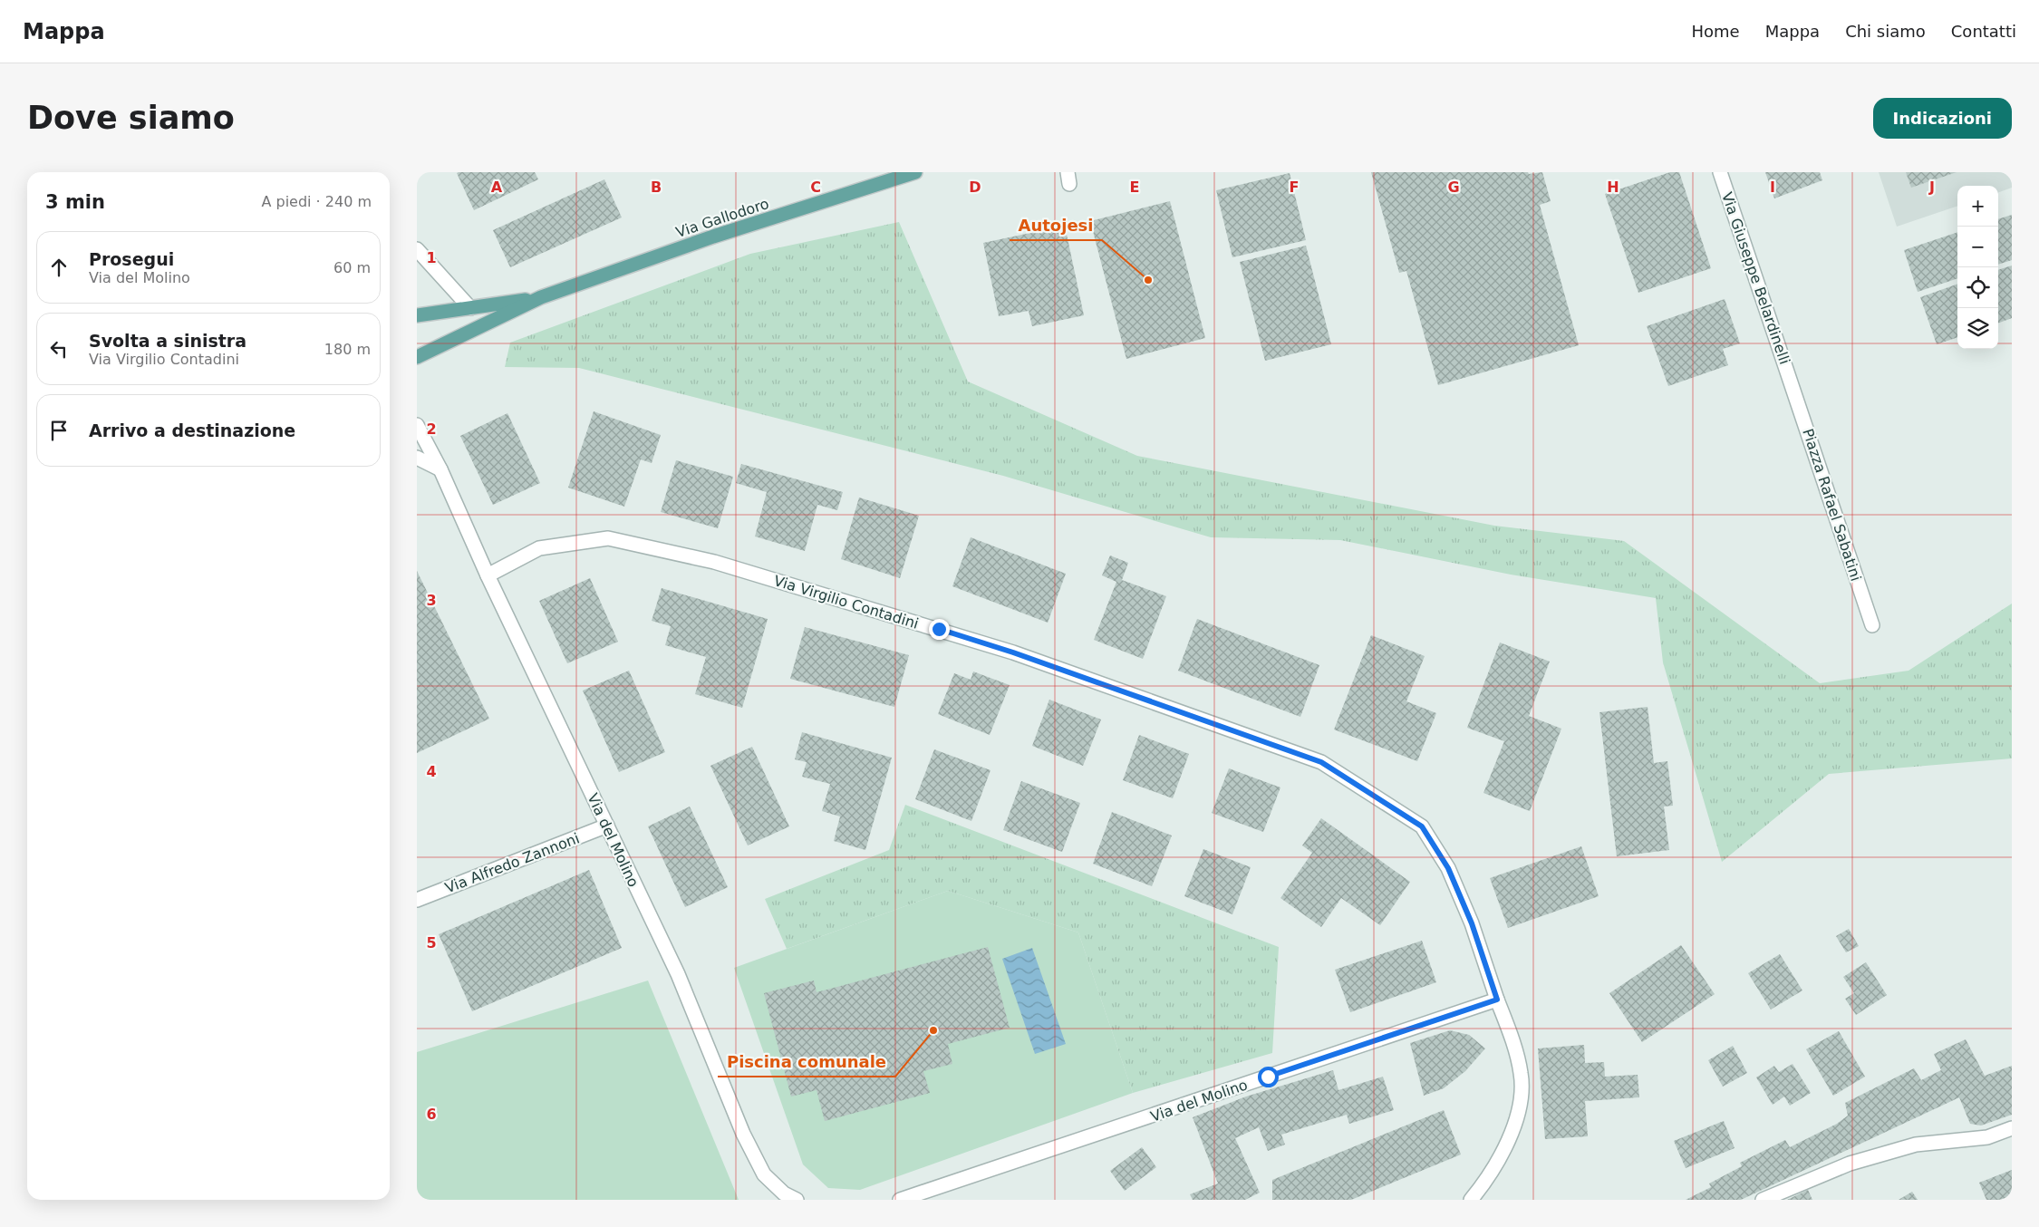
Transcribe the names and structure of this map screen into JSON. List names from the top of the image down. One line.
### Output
{"streets":{"main road":["Via Gallodoro"],"street":["Via Giuseppe Belardinelli","Piazza Rafael Sabatini","Via Virgilio Contadini","Via del Molino","Via Alfredo Zannoni"]},"crossings":[["Via Giuseppe Belardinelli","Piazza Rafael Sabatini"],["Via Virgilio Contadini","Via del Molino"],["Via del Molino","Via Alfredo Zannoni"]],"places":["Autojesi","Piscina comunale"],"page":{"header":"Mappa","nav":["Home","Mappa","Chi siamo","Contatti"],"buttons":"Indicazioni","title":"Dove siamo","heading":["3 min","A piedi · 240 m"],"map_buttons":["+","−"],"list":[["Prosegui","Via del Molino","60 m"],["Svolta a sinistra","Via Virgilio Contadini","180 m"],"Arrivo a destinazione"]},"grid":{"columns":["A","B","C","D","E","F","G","H","I","J"],"rows":["1","2","3","4","5","6"]}}
